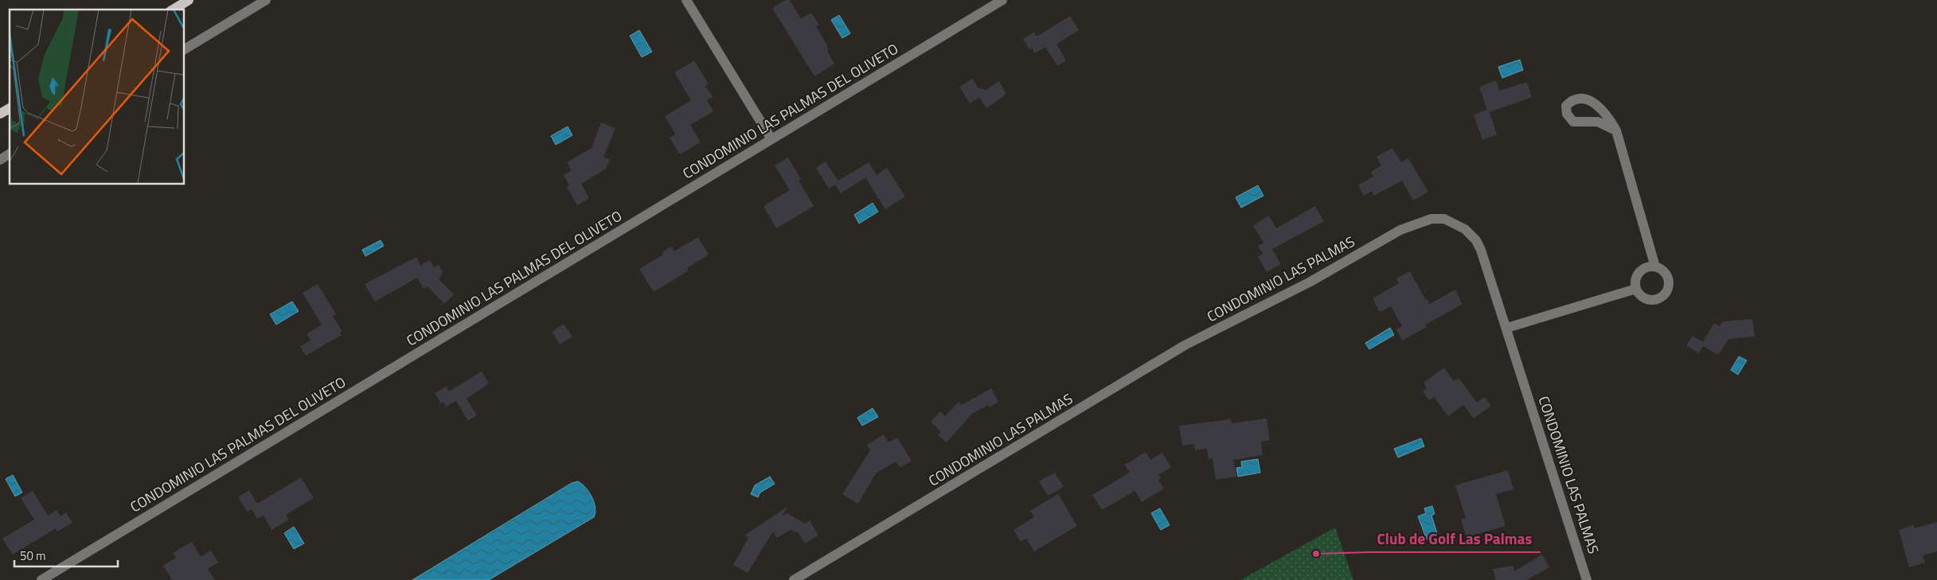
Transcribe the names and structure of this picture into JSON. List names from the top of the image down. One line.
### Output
{"streets":{"street":["CONDOMINIO LAS PALMAS DEL OLIVETO","CONDOMINIO LAS PALMAS"]},"places":["Club de Golf Las Palmas"],"scale_bar":"50 m"}
